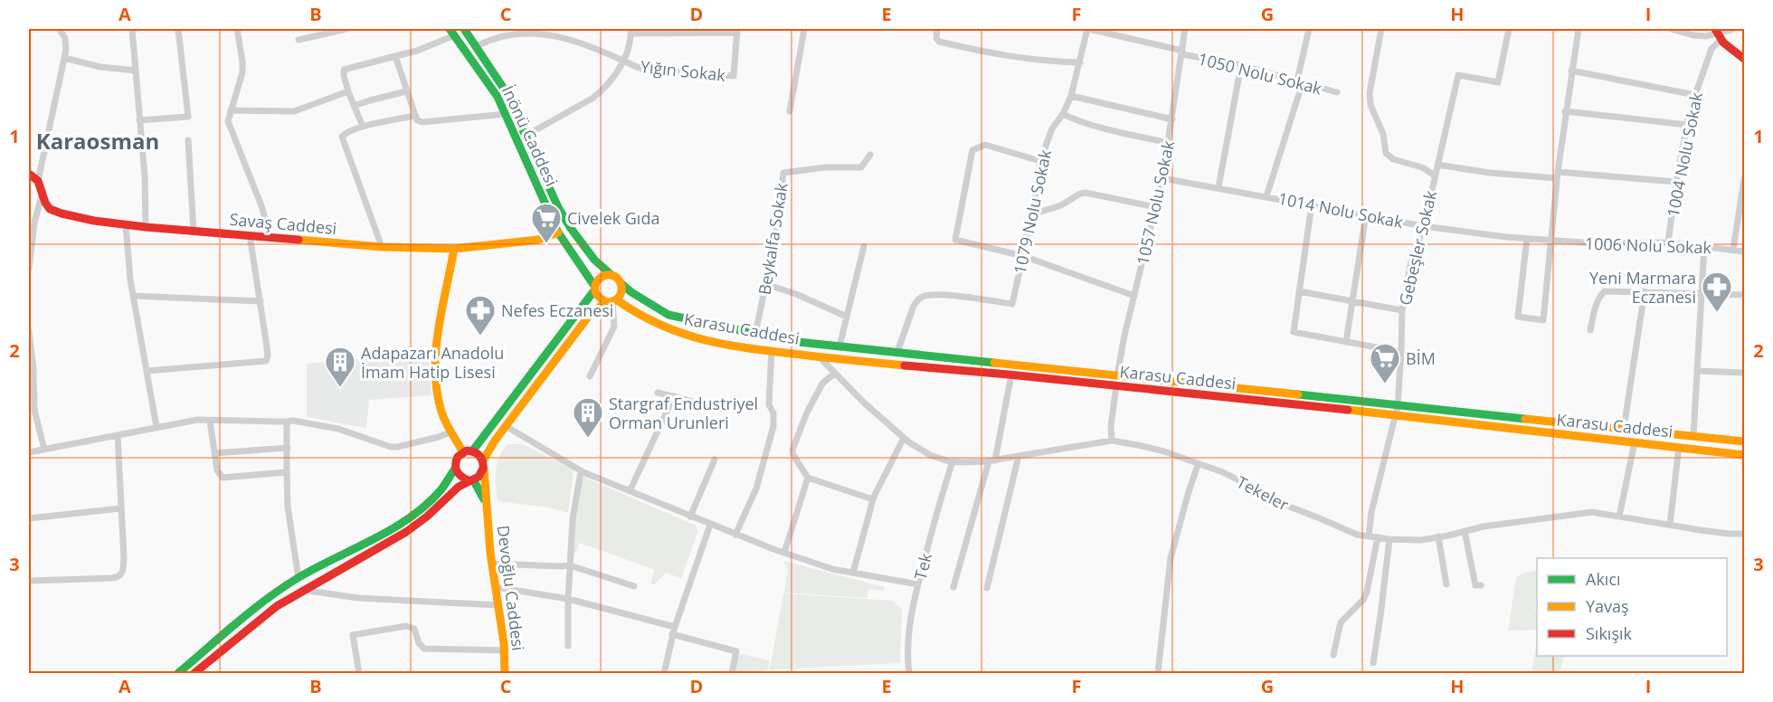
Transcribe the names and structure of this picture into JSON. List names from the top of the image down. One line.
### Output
{"streets":{"main road":["İnönü Caddesi","Savaş Caddesi","Karasu Caddesi","Devoğlu Caddesi"],"street":["Yığın Sokak","1050 Nolu Sokak","1004 Nolu Sokak","1057 Nolu Sokak","1014 Nolu Sokak","1079 Nolu Sokak","Beykalfa Sokak","1006 Nolu Sokak","Gebeşler Sokak","Tekeler","Tek"]},"crossings":[["Yığın Sokak","İnönü Caddesi"],["1050 Nolu Sokak","1057 Nolu Sokak"],["1050 Nolu Sokak","1079 Nolu Sokak"],["İnönü Caddesi","Savaş Caddesi"],["İnönü Caddesi","Karasu Caddesi"],["1004 Nolu Sokak","1006 Nolu Sokak"],["1057 Nolu Sokak","1014 Nolu Sokak"],["1057 Nolu Sokak","Karasu Caddesi"],["1014 Nolu Sokak","1006 Nolu Sokak"],["1014 Nolu Sokak","Gebeşler Sokak"],["1079 Nolu Sokak","Karasu Caddesi"],["Beykalfa Sokak","Karasu Caddesi"],["Gebeşler Sokak","Karasu Caddesi"],["Gebeşler Sokak","Tekeler"],["Karasu Caddesi","Tekeler"],["Tekeler","Tek"]],"districts":["Karaosman"],"places":{"supermarket":["Civelek Gıda","BİM"],"pharmacy":["Yeni Marmara Eczanesi","Nefes Eczanesi"],"building":["Adapazarı Anadolu İmam Hatip Lisesi","Stargraf Endustriyel Orman Urunleri"]},"legend":["Akıcı","Yavaş","Sıkışık"],"grid":{"columns":["A","B","C","D","E","F","G","H","I"],"rows":["1","2","3"]}}
